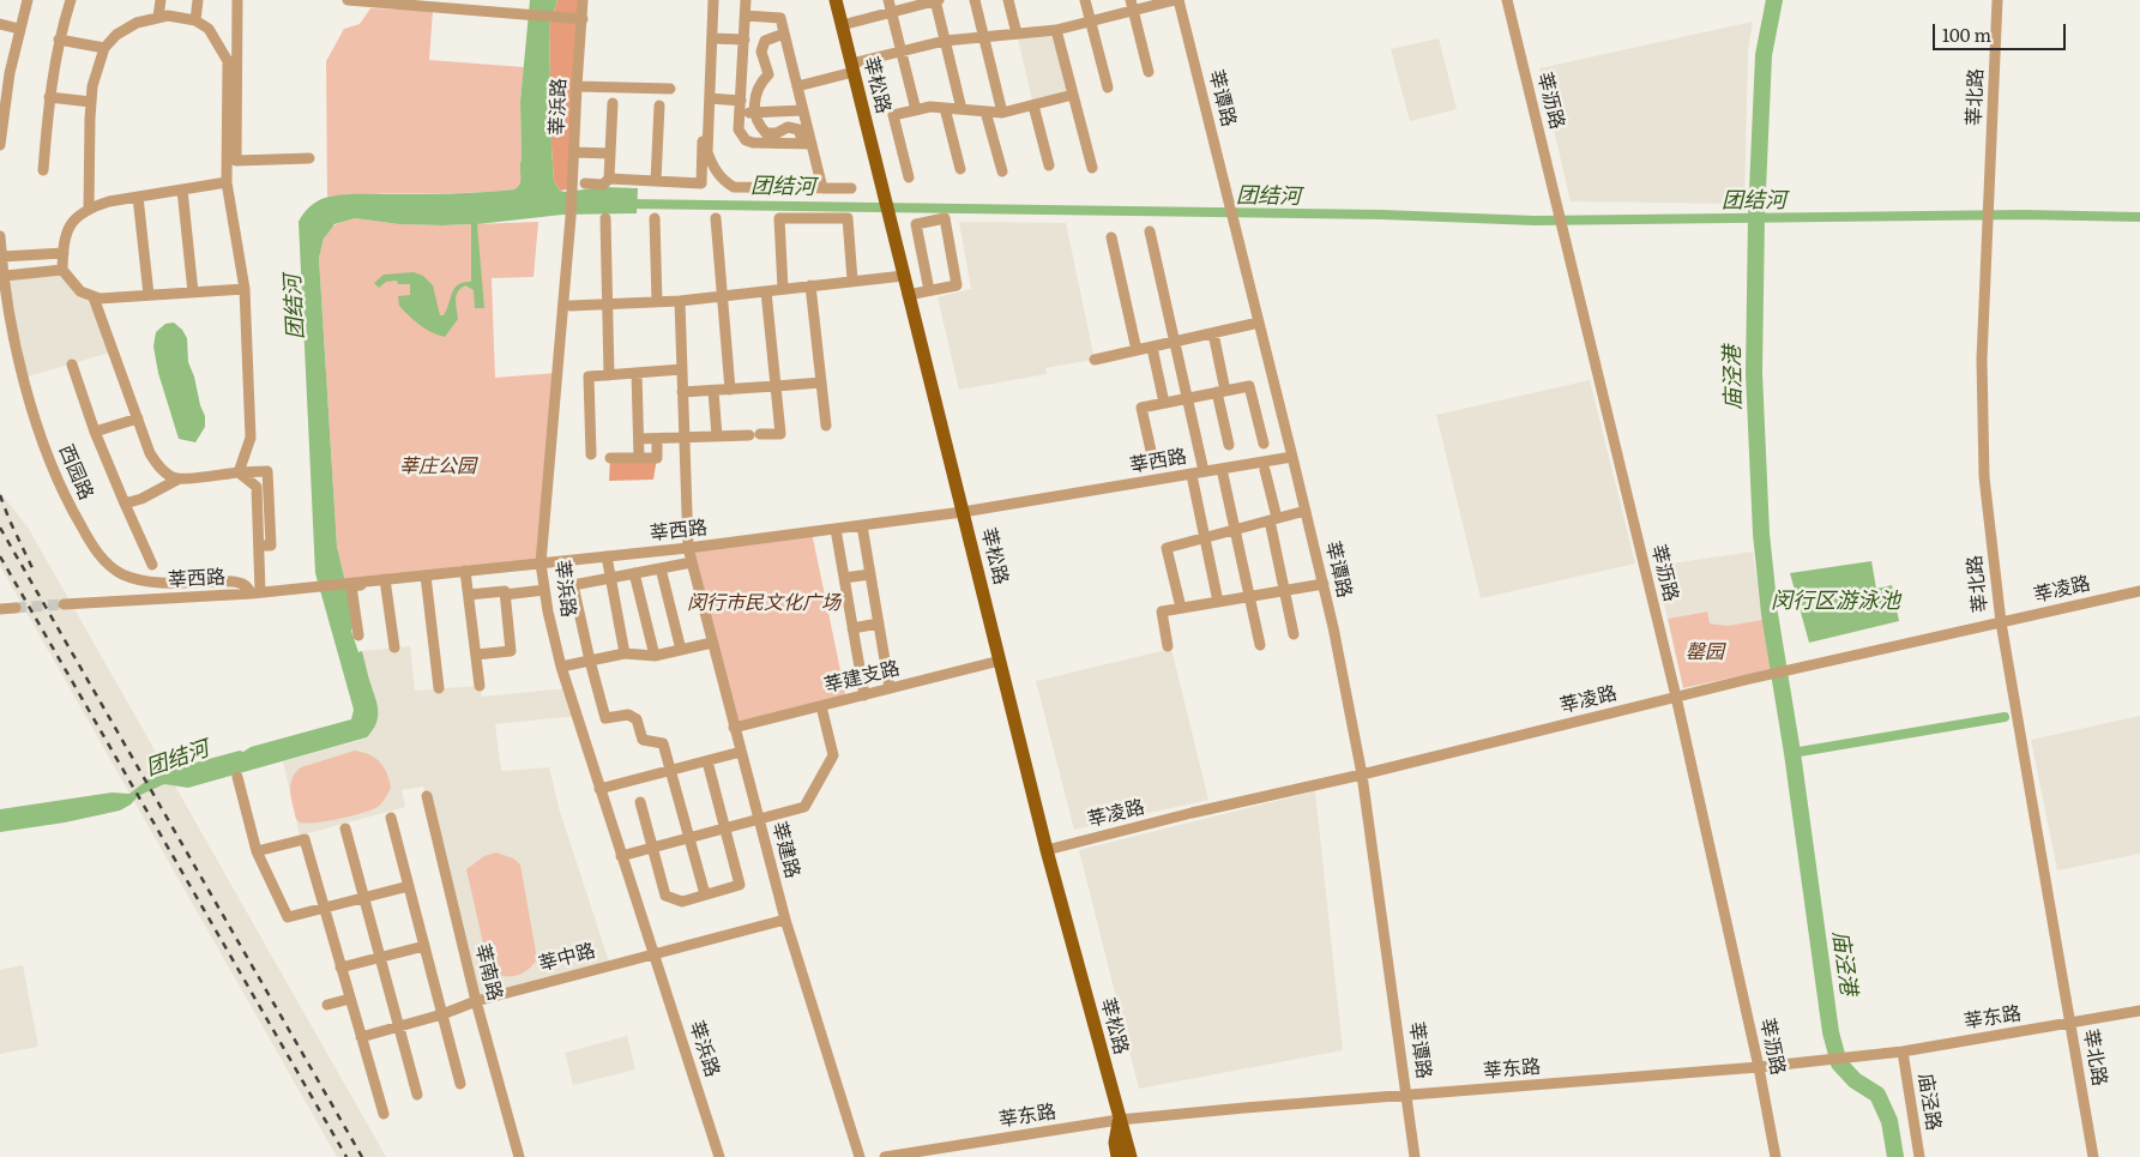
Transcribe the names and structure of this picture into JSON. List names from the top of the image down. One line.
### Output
{"streets":{"main road":["莘松路"],"street":["莘北路","莘谭路","莘沥路","莘浜路","莘西路","西园路","莘凌路","莘建支路","莘建路","莘中路","莘南路","莘东路","庙泾路"]},"crossings":[["莘松路","莘西路"],["莘松路","莘凌路"],["莘松路","莘建支路"],["莘松路","莘东路"],["莘北路","莘凌路"],["莘北路","莘东路"],["莘谭路","莘西路"],["莘谭路","莘凌路"],["莘谭路","莘东路"],["莘沥路","莘凌路"],["莘沥路","莘东路"],["莘浜路","莘西路"],["莘浜路","莘中路"],["莘西路","西园路"],["莘西路","莘建路"],["莘建支路","莘建路"],["莘建路","莘中路"],["莘中路","莘南路"],["莘东路","庙泾路"]],"water":["团结河","庙泾港","闵行区游泳池"],"parks":["莘庄公园","闵行市民文化广场","罄园"],"scale_bar":"100 m"}
